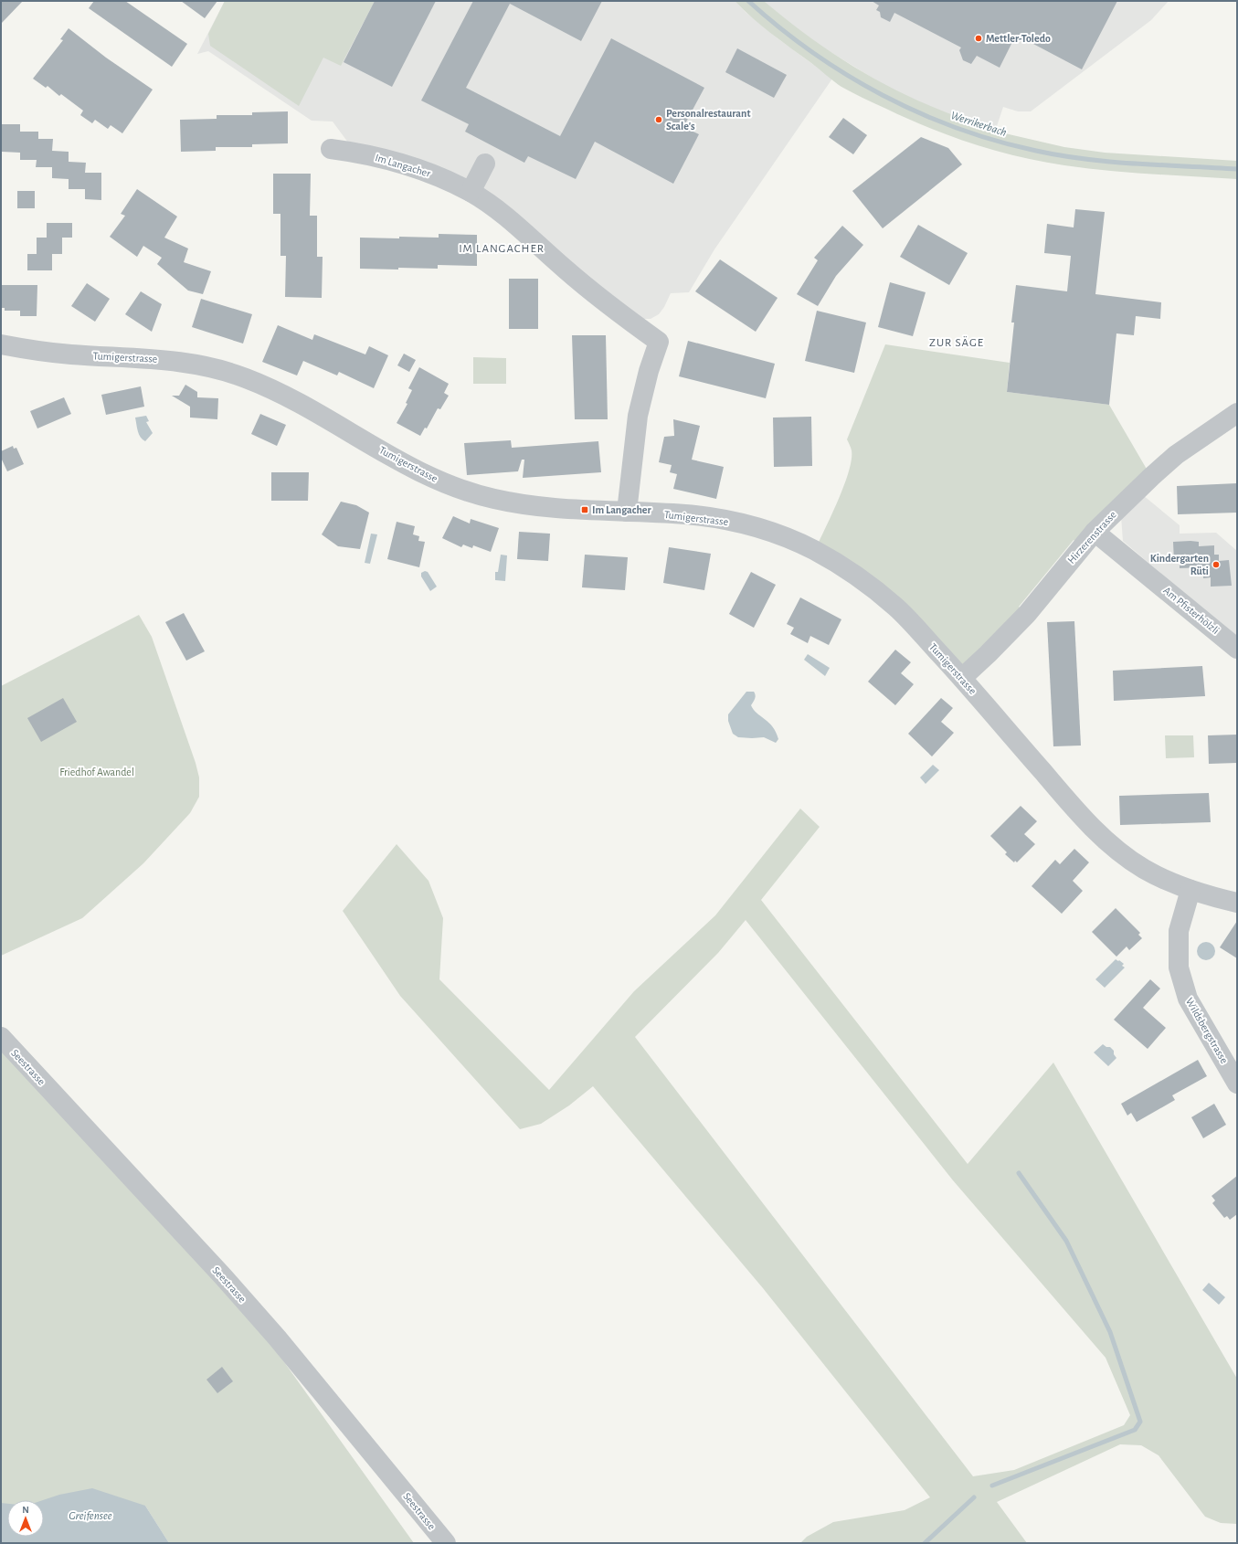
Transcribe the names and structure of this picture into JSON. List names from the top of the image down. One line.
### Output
{"streets":{"street":["Im Langacher","Tumigerstrasse","Hirzerenstrasse","Am Pfisterhölzli","Wildsbergstrasse","Seestrasse"]},"crossings":[["Im Langacher","Tumigerstrasse"],["Tumigerstrasse","Hirzerenstrasse"],["Tumigerstrasse","Wildsbergstrasse"],["Hirzerenstrasse","Am Pfisterhölzli"]],"districts":["IM LANGACHER","ZUR SÄGE"],"water":["Werrikerbach","Greifensee"],"parks":["Friedhof Awandel"],"places":{"other":["Mettler-Toledo","Personalrestaurant Scale's","Kindergarten Rüti"],"transit":["Im Langacher"]},"north":"top"}
